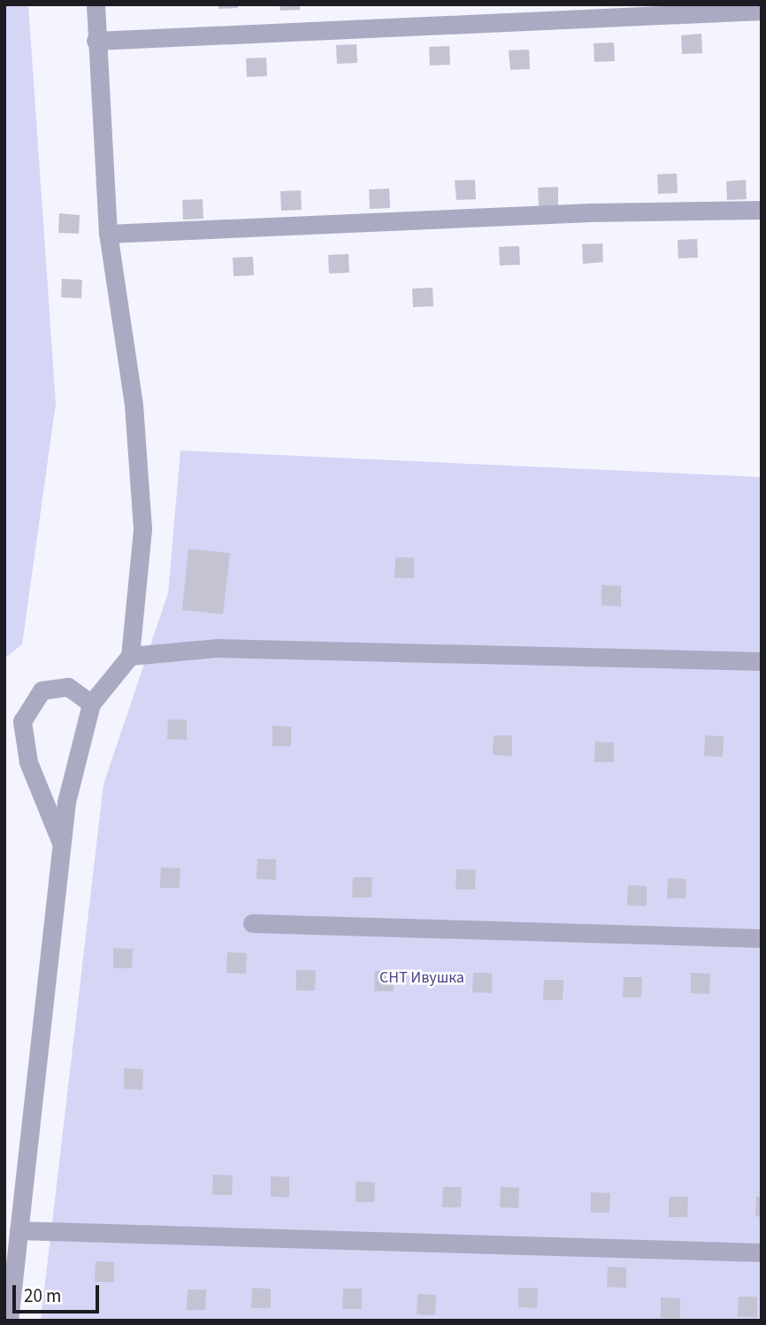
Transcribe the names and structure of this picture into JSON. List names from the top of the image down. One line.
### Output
{"parks":["СНТ Ивушка"],"scale_bar":"20 m"}
